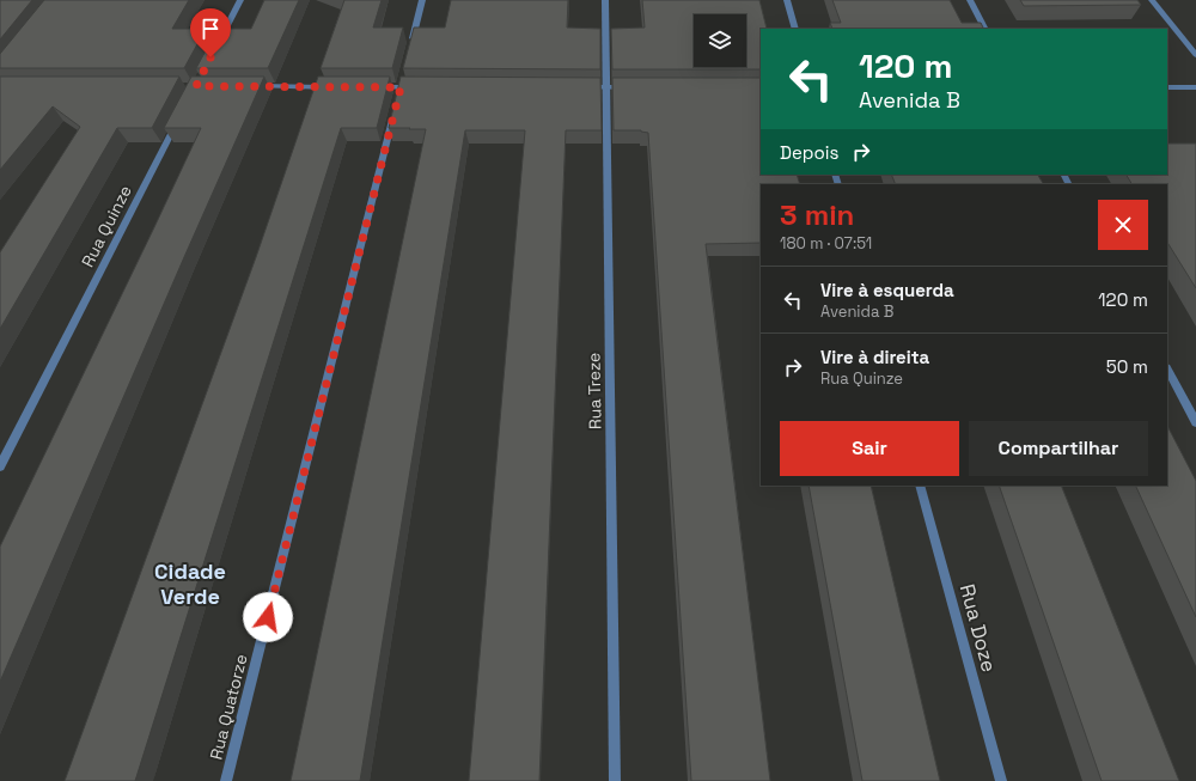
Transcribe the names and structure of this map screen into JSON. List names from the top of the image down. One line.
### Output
{"streets":{"street":["Rua Quinze","Rua Treze","Rua Doze","Rua Quatorze"]},"districts":["Cidade Verde"],"page":{"turn":["120 m","Avenida B"],"then":"Depois","heading":["3 min","180 m · 07:51"],"list":[{"name":"Vire à esquerda","note":"Avenida B","value":"120 m"},{"name":"Vire à direita","note":"Rua Quinze","value":"50 m"}],"buttons":["Sair","Compartilhar"]}}
